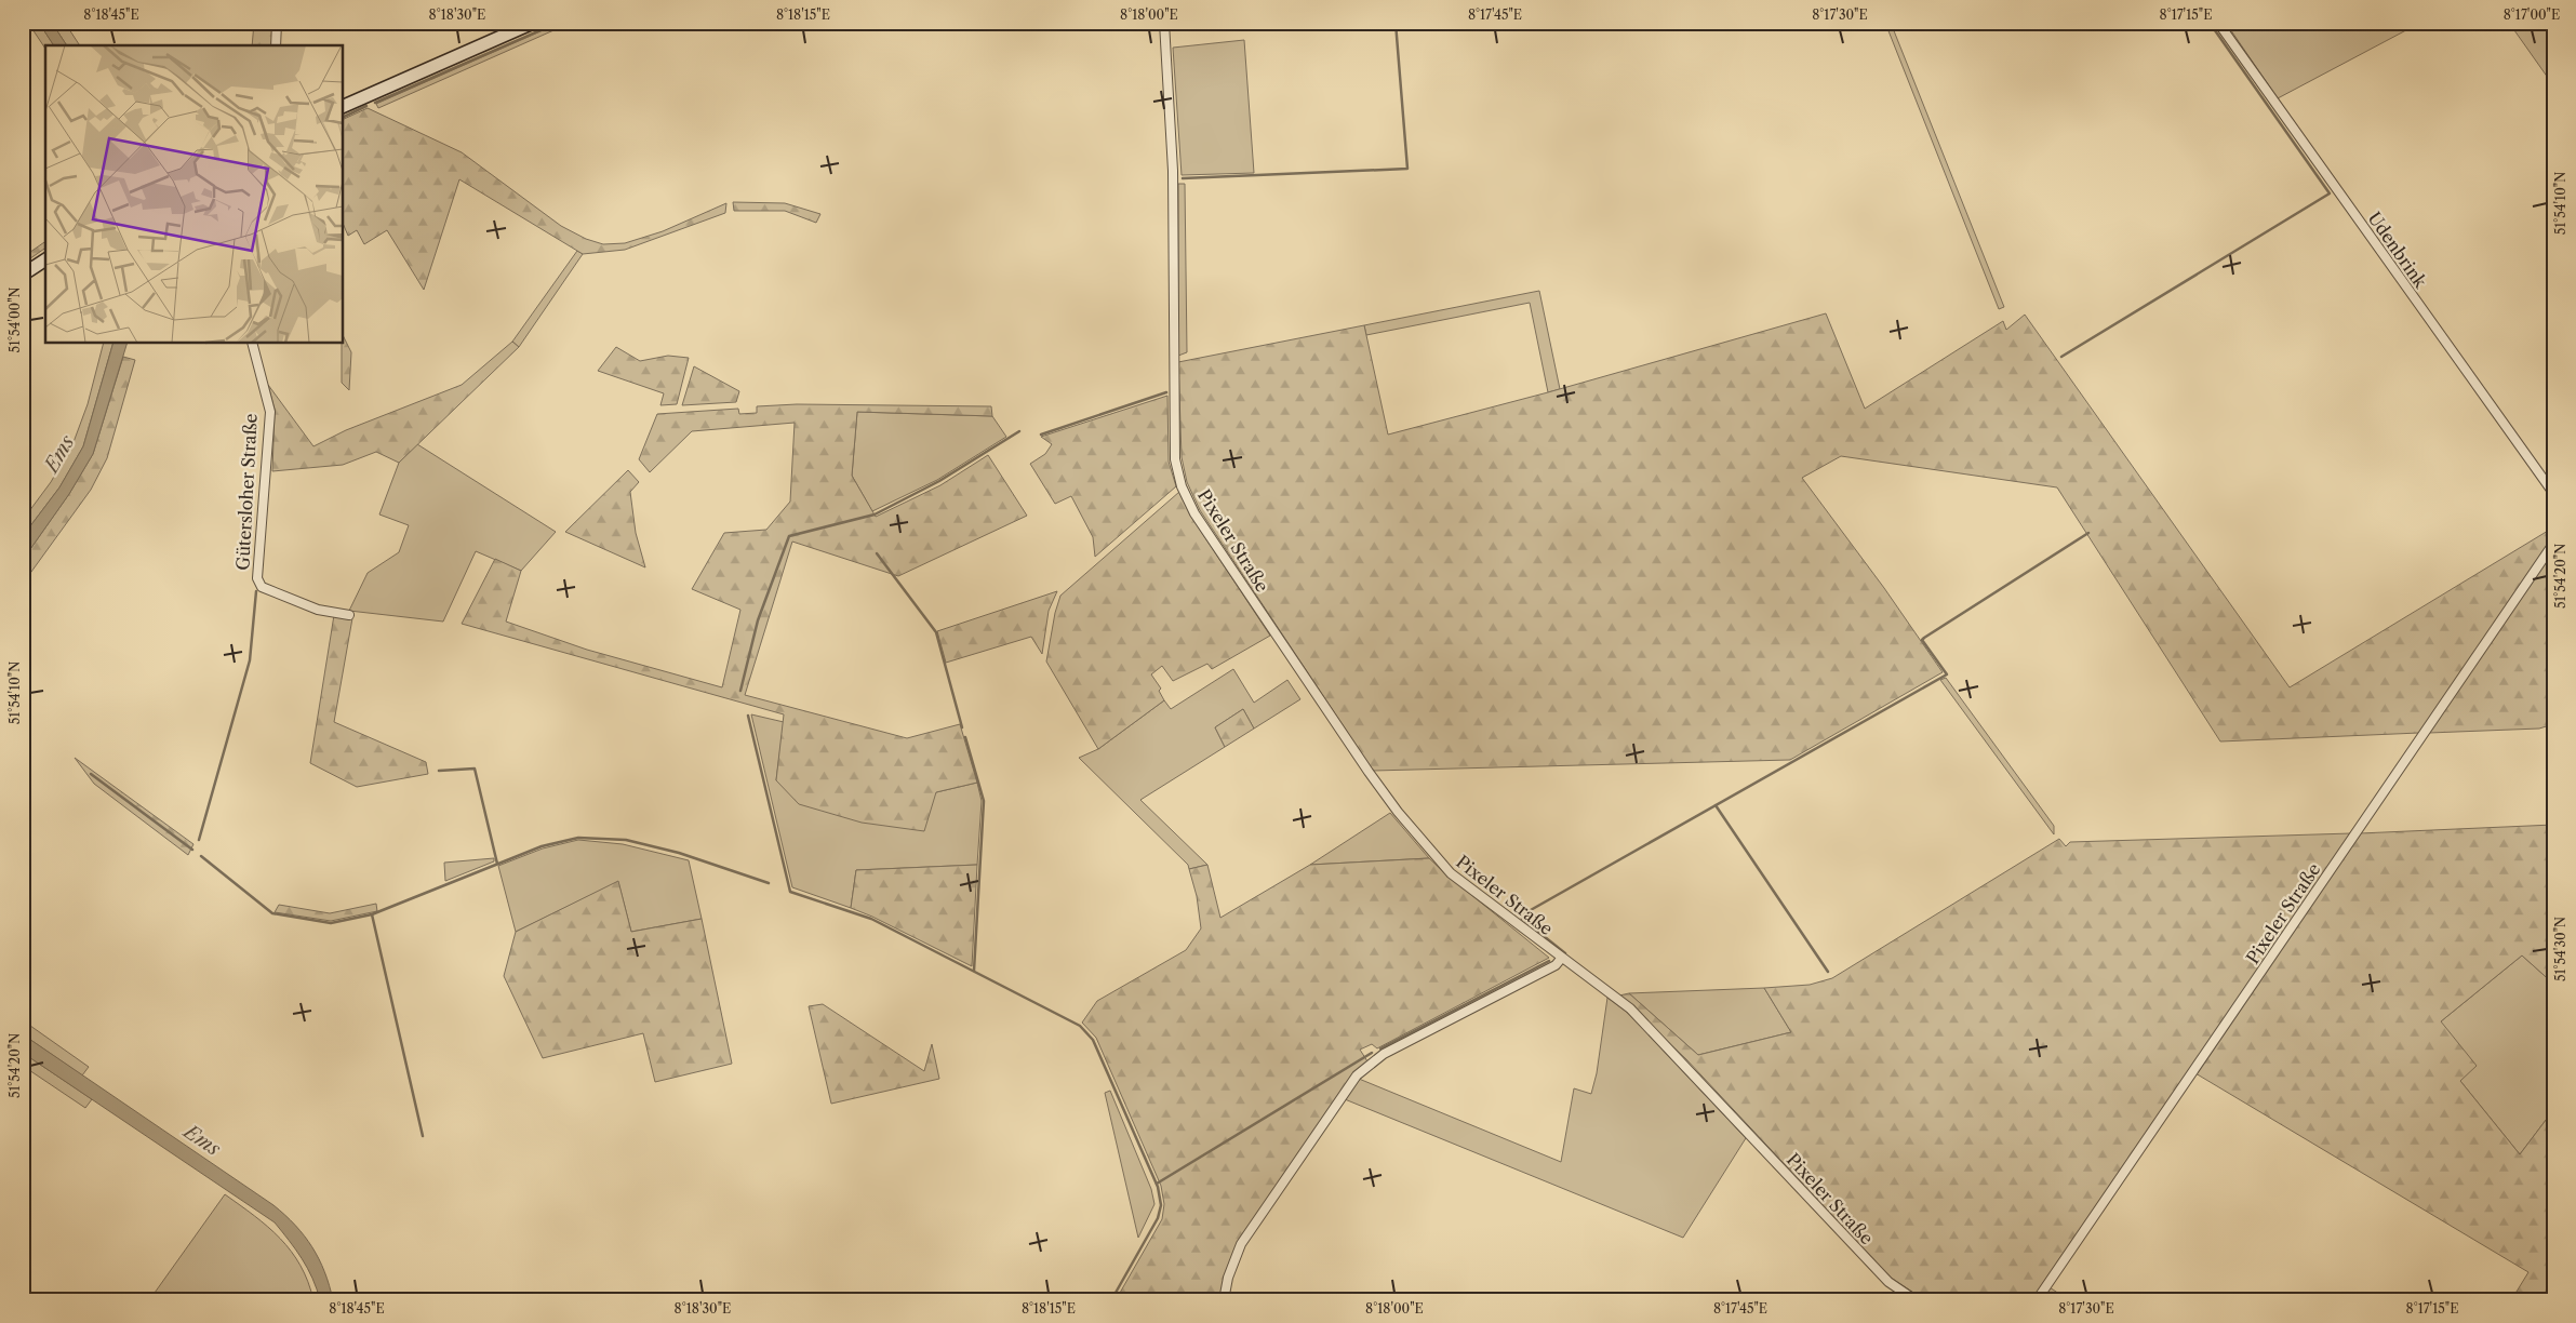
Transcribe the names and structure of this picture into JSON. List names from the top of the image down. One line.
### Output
{"streets":{"street":["Udenbrink","Gütersloher Straße","Pixeler Straße"]},"water":["Ems"],"coordinates":["8°18'45\"E","8°18'30\"E","8°18'15\"E","8°18'00\"E","8°17'45\"E","8°17'30\"E","8°17'15\"E","8°17'00\"E","51°54'10\"N","51°54'00\"N","51°54'20\"N","51°54'30\"N"]}
